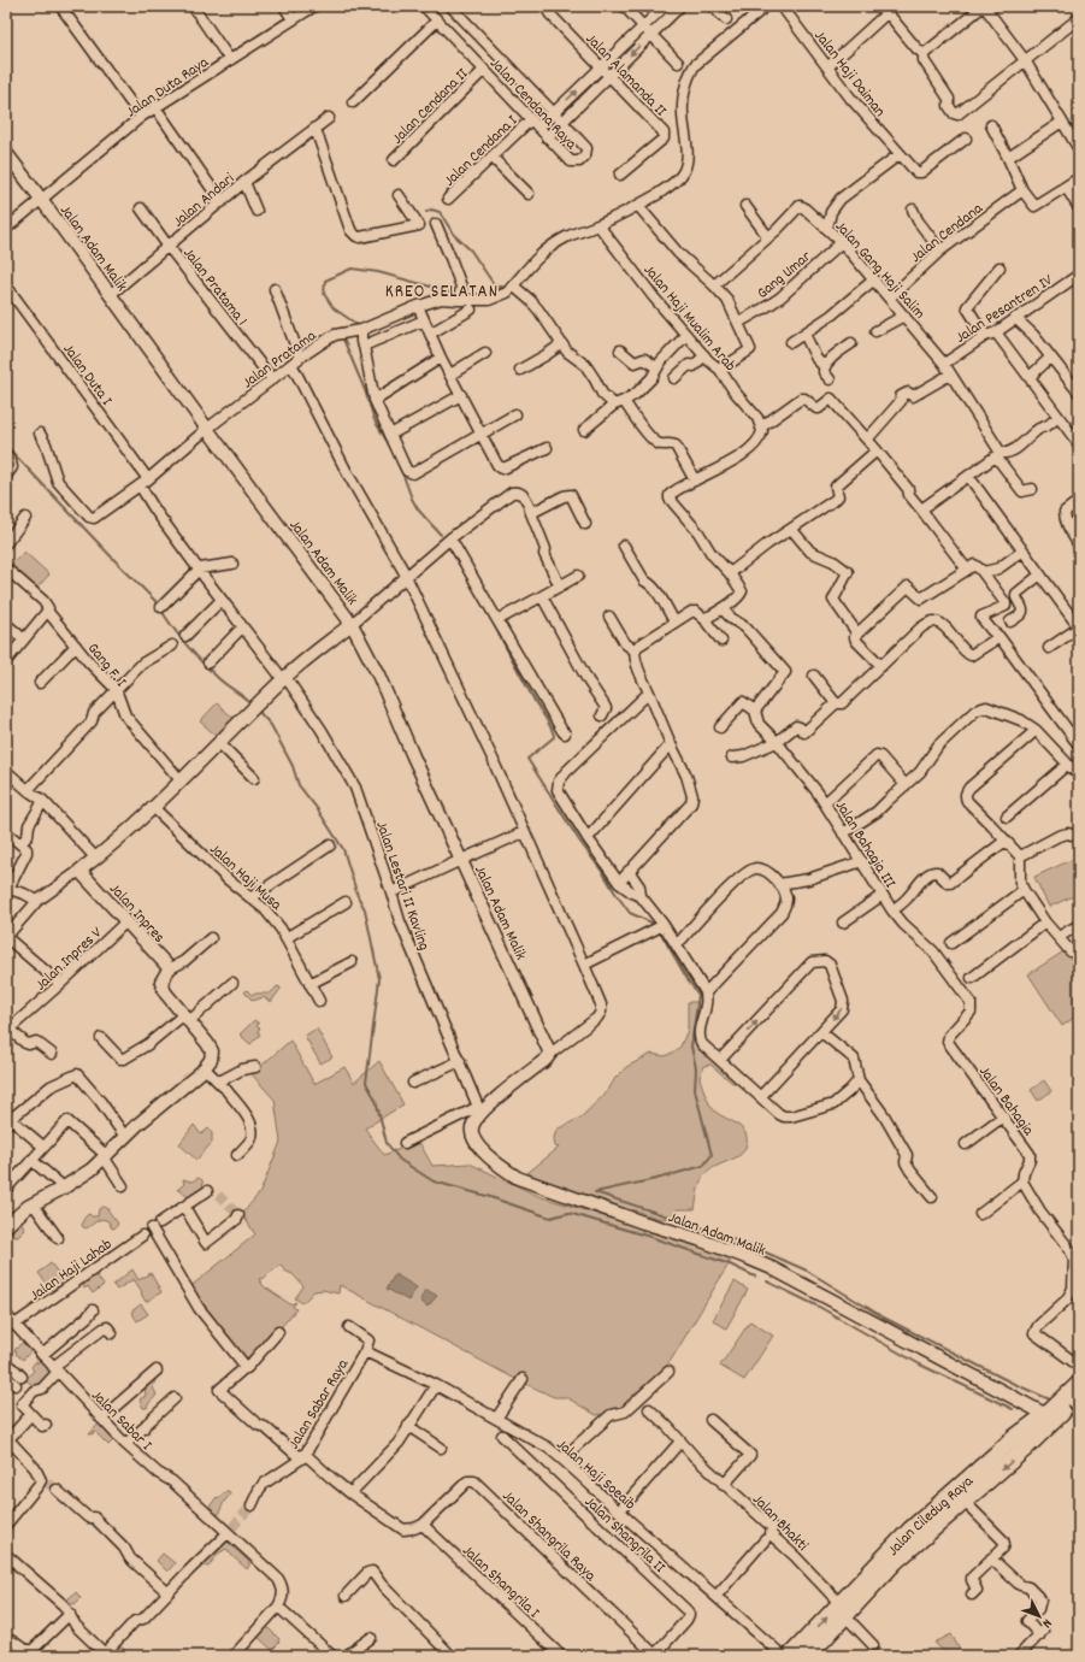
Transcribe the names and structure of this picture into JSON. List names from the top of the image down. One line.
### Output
{"streets":{"main road":["Jalan Ciledug Raya"],"street":["Jalan Haji Daiman","Jalan Alamanda II","Jalan Duta Raya","Jalan Cendana Raya","Jalan Cendana II","Jalan Cendana I","Jalan Andari","Jalan Cendana","Jalan Adam Malik","Jalan Gang Haji Salim","Gang Umar","Jalan Pratama 1","Jalan Pesantren IV","Jalan Haji Mualim Arab","Jalan Pratama","Jalan Duta I","Gang F. I","Jalan Bahagia III","Jalan Haji Musa","Jalan Lestari II Kavling","Jalan Inpres","Jalan Inpres V","Jalan Bahagia","Jalan Haji Lahab","Jalan Sabar Raya","Jalan Sabar I","Jalan Haji Soeaib","Jalan Bhakti","Jalan Shangrila II","Jalan Shangrila Raya","Jalan Shangrila I"]},"crossings":[["Jalan Duta Raya","Jalan Adam Malik"],["Jalan Cendana Raya","Jalan Cendana II"],["Jalan Cendana Raya","Jalan Cendana I"],["Jalan Andari","Jalan Adam Malik"],["Jalan Andari","Jalan Pratama 1"],["Jalan Cendana","Jalan Gang Haji Salim"],["Jalan Adam Malik","Jalan Pratama"],["Jalan Adam Malik","Jalan Lestari II Kavling"],["Jalan Adam Malik","Jalan Ciledug Raya"],["Jalan Gang Haji Salim","Gang Umar"],["Jalan Gang Haji Salim","Jalan Pesantren IV"],["Jalan Pratama 1","Jalan Pratama"],["Jalan Haji Mualim Arab","Jalan Pratama"],["Jalan Pratama","Jalan Duta I"],["Jalan Pratama","Jalan Lestari II Kavling"],["Jalan Bahagia III","Jalan Bahagia"],["Jalan Inpres","Jalan Inpres V"],["Jalan Haji Lahab","Jalan Sabar I"],["Jalan Sabar Raya","Jalan Haji Soeaib"],["Jalan Ciledug Raya","Jalan Bhakti"],["Jalan Shangrila II","Jalan Shangrila Raya"],["Jalan Shangrila Raya","Jalan Shangrila I"]],"districts":["KREO SELATAN"],"north":"bottom right"}
